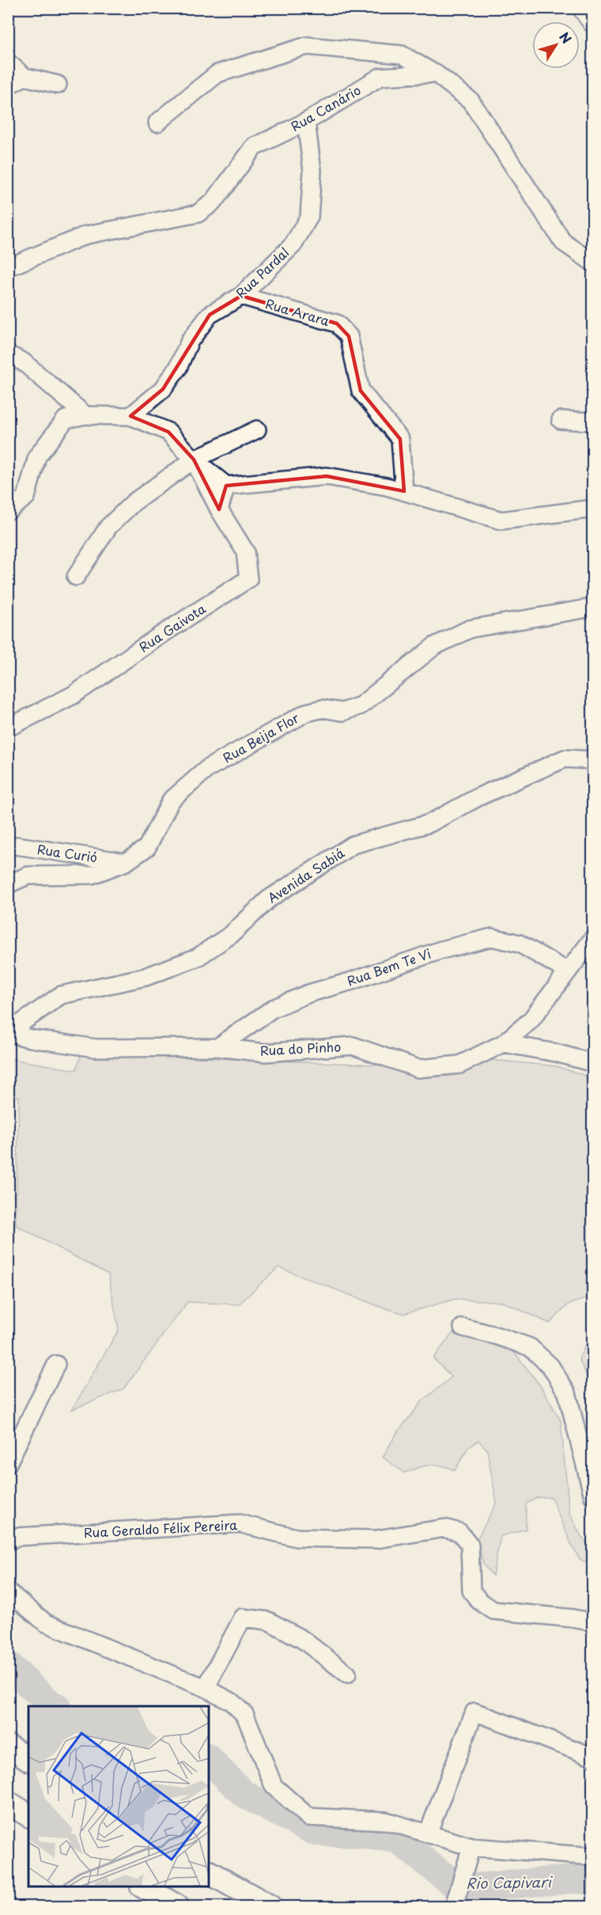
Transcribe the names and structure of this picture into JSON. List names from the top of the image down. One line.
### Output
{"streets":{"street":["Rua Canário","Rua Pardal","Rua Arara","Rua Gaivota","Rua Beija Flor","Rua Curió","Avenida Sabiá","Rua Bem Te Vi","Rua do Pinho","Rua Geraldo Félix Pereira"]},"crossings":[["Rua Canário","Rua Pardal"],["Rua Pardal","Rua Arara"],["Rua Beija Flor","Rua Curió"],["Avenida Sabiá","Rua do Pinho"],["Rua Bem Te Vi","Rua do Pinho"]],"water":["Rio Capivari"],"north":"top right"}
